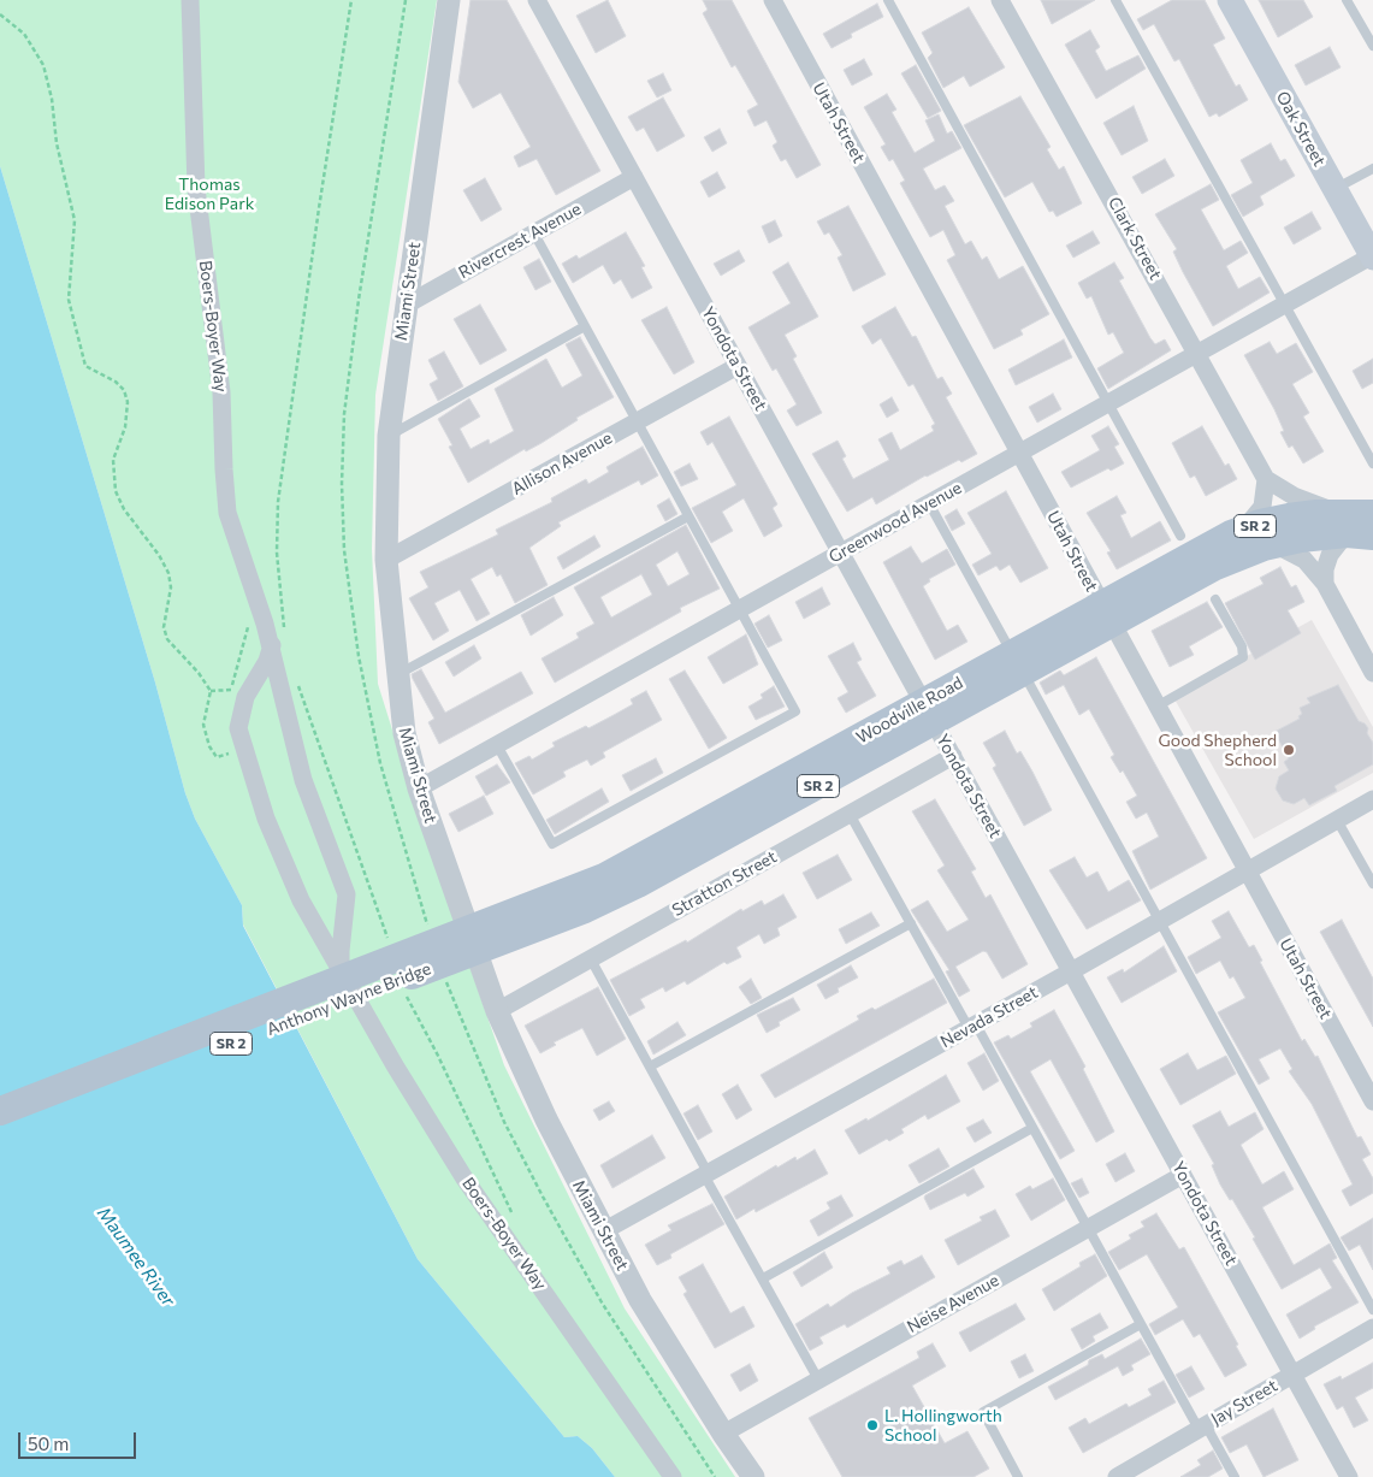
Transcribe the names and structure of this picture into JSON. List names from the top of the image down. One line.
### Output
{"streets":{"main road":["Oak Street","SR 2","Woodville Road","Anthony Wayne Bridge"],"street":["Utah Street","Clark Street","Rivercrest Avenue","Miami Street","Boers-Boyer Way","Yondota Street","Allison Avenue","Greenwood Avenue","Stratton Street","Nevada Street","Neise Avenue","Jay Street"]},"crossings":[["Utah Street","Greenwood Avenue"],["Utah Street","Nevada Street"],["Oak Street","Greenwood Avenue"],["Clark Street","Greenwood Avenue"],["Rivercrest Avenue","Miami Street"],["Rivercrest Avenue","Yondota Street"],["Miami Street","Allison Avenue"],["Miami Street","Greenwood Avenue"],["Miami Street","Stratton Street"],["Miami Street","Nevada Street"],["Miami Street","Neise Avenue"],["Yondota Street","Allison Avenue"],["Yondota Street","Greenwood Avenue"],["Yondota Street","Stratton Street"],["Yondota Street","Nevada Street"],["Yondota Street","Neise Avenue"],["Yondota Street","Jay Street"],["Woodville Road","Anthony Wayne Bridge"]],"water":["Maumee River"],"parks":["Thomas Edison Park"],"places":["Good Shepherd School","L. Hollingworth School"],"scale_bar":"50 m"}
